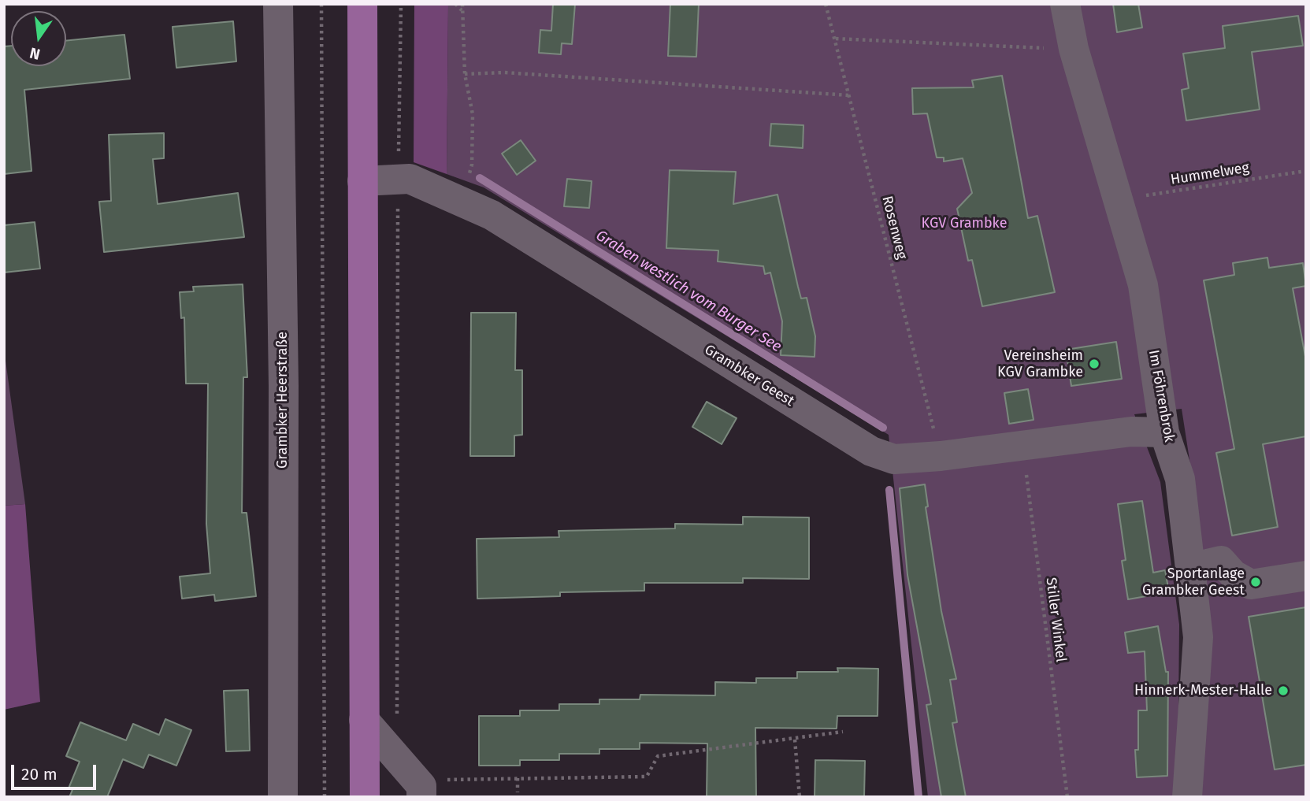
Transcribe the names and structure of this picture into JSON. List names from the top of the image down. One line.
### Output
{"streets":{"street":["Grambker Geest","Im Föhrenbrok","Grambker Heerstraße"],"path":["Hummelweg","Rosenweg","Stiller Winkel"]},"crossings":[["Hummelweg","Im Föhrenbrok"],["Rosenweg","Grambker Geest"],["Grambker Geest","Im Föhrenbrok"],["Grambker Geest","Stiller Winkel"]],"water":["Graben westlich vom Burger See"],"parks":["KGV Grambke"],"places":["Vereinsheim KGV Grambke","Sportanlage Grambker Geest","Hinnerk-Mester-Halle"],"scale_bar":"20 m","north":"bottom"}
